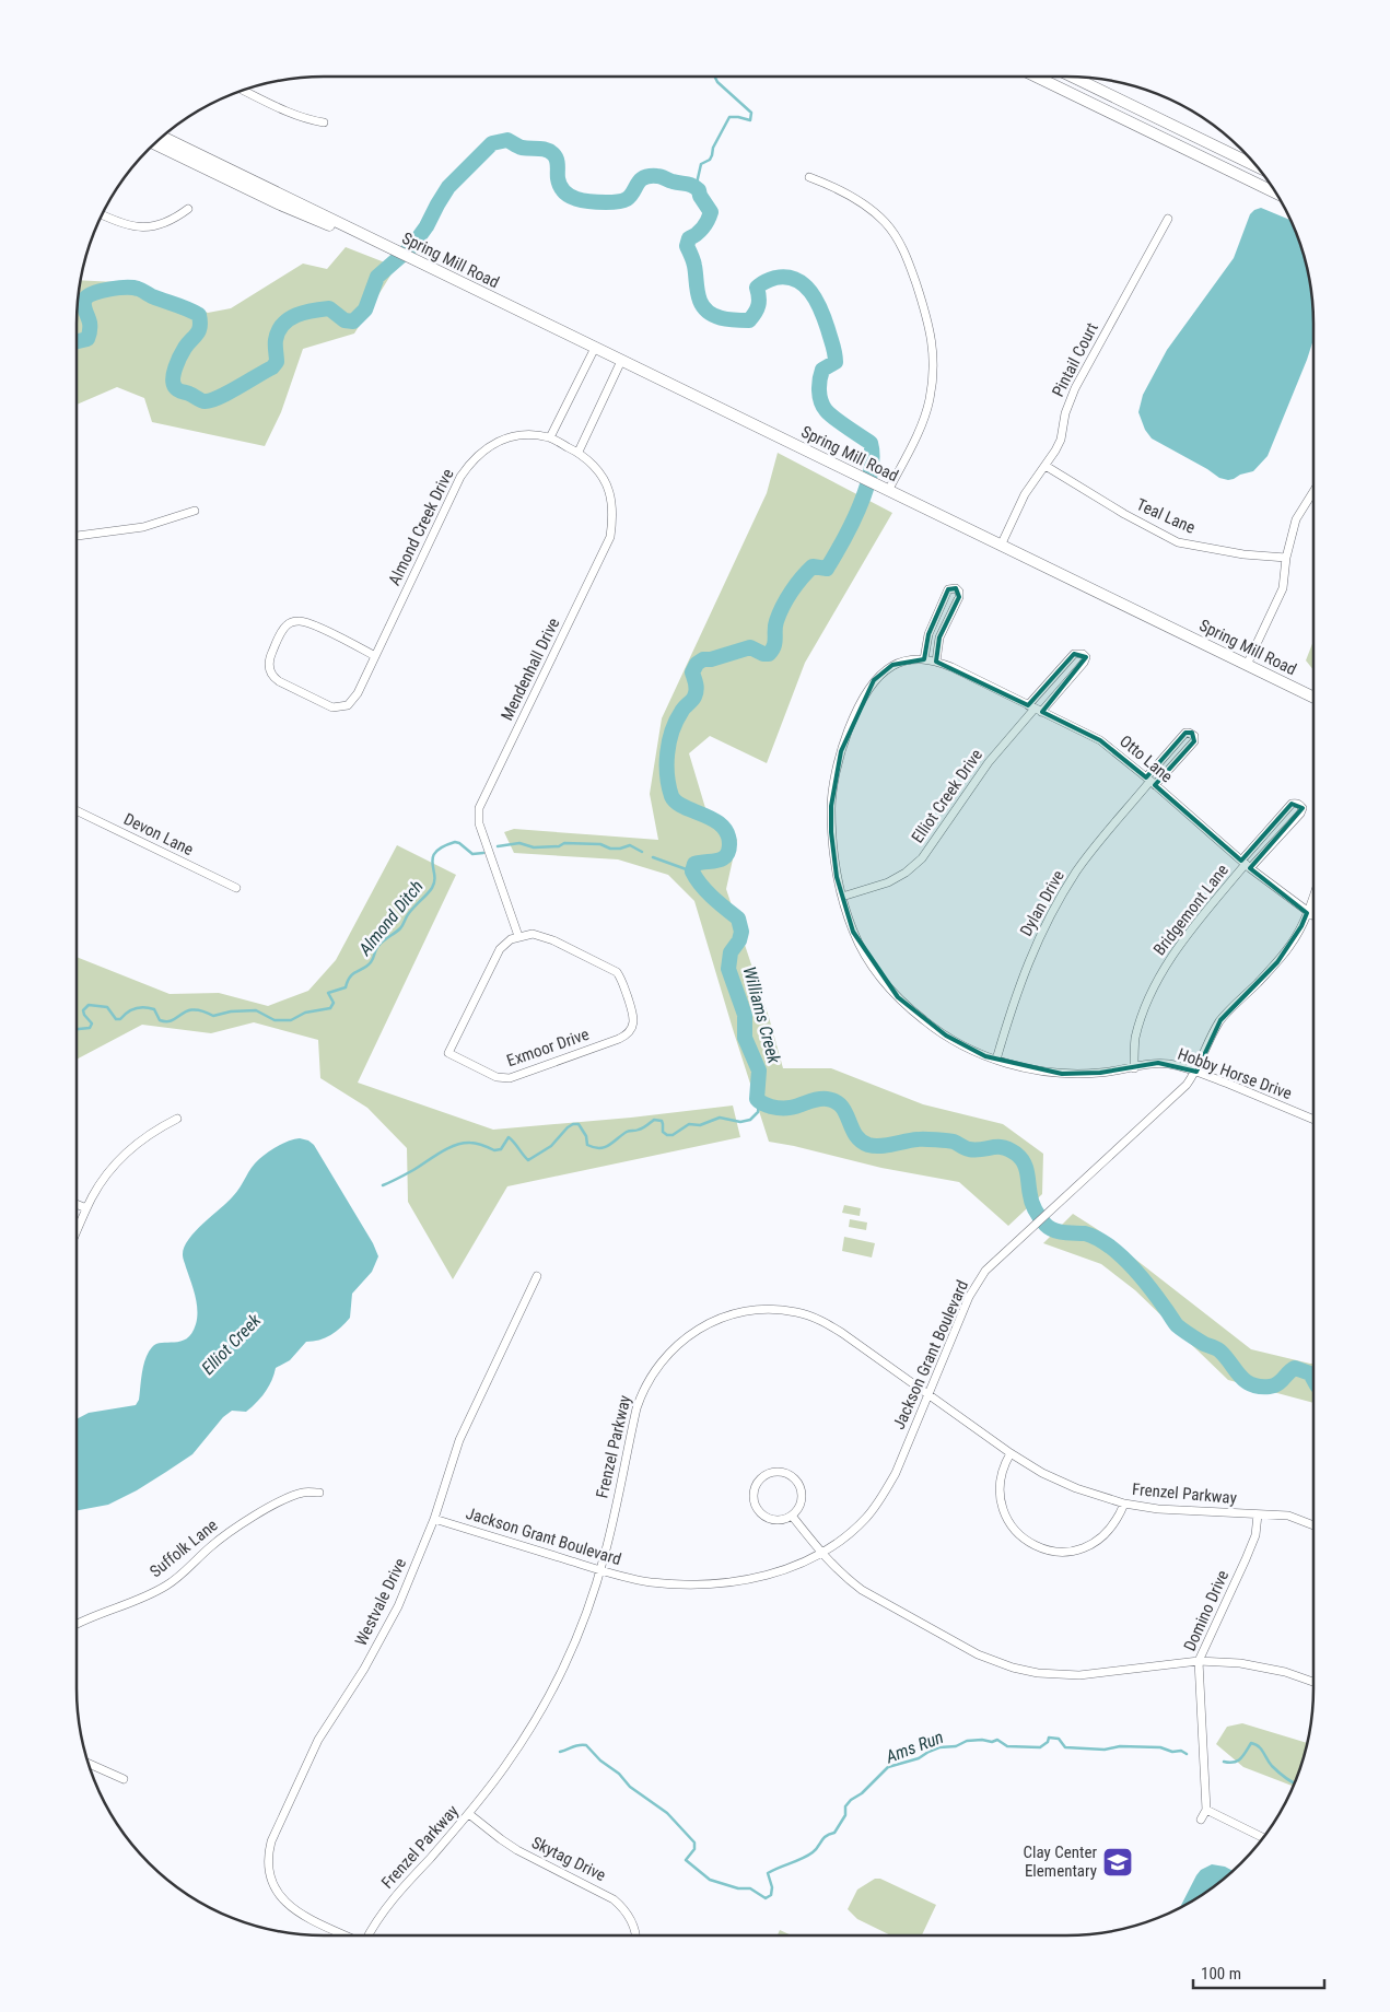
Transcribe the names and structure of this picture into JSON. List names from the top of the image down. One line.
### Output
{"streets":{"street":["Spring Mill Road","Pintail Court","Teal Lane","Almond Creek Drive","Mendenhall Drive","Otto Lane","Elliot Creek Drive","Devon Lane","Dylan Drive","Bridgemont Lane","Exmoor Drive","Hobby Horse Drive","Jackson Grant Boulevard","Frenzel Parkway","Suffolk Lane","Westvale Drive","Domino Drive","Skytag Drive"]},"crossings":[["Spring Mill Road","Pintail Court"],["Pintail Court","Teal Lane"],["Almond Creek Drive","Mendenhall Drive"],["Mendenhall Drive","Exmoor Drive"],["Otto Lane","Elliot Creek Drive"],["Otto Lane","Dylan Drive"],["Otto Lane","Bridgemont Lane"],["Otto Lane","Hobby Horse Drive"],["Otto Lane","Jackson Grant Boulevard"],["Elliot Creek Drive","Hobby Horse Drive"],["Dylan Drive","Hobby Horse Drive"],["Bridgemont Lane","Hobby Horse Drive"],["Hobby Horse Drive","Jackson Grant Boulevard"],["Jackson Grant Boulevard","Frenzel Parkway"],["Jackson Grant Boulevard","Westvale Drive"],["Frenzel Parkway","Domino Drive"],["Frenzel Parkway","Skytag Drive"]],"water":["Almond Ditch","Williams Creek","Elliot Creek","Ams Run"],"places":{"school or university":["Clay Center Elementary"]},"scale_bar":"100 m"}
